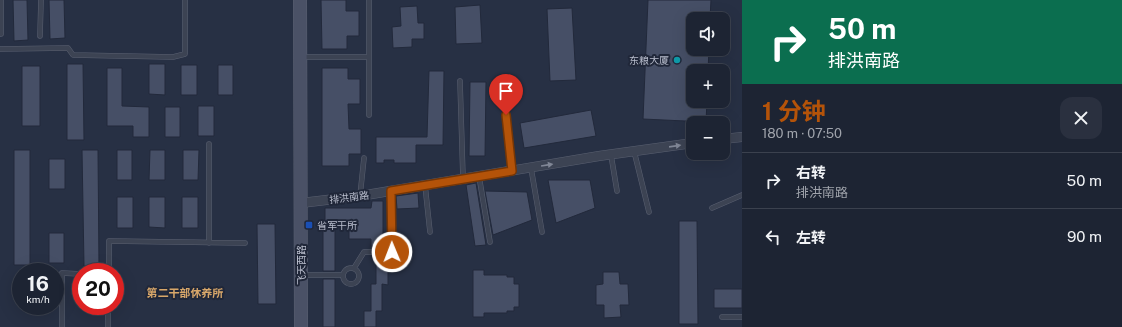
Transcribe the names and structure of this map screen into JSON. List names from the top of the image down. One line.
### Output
{"streets":{"street":["排洪南路","飞天西路"]},"crossings":[["排洪南路","飞天西路"]],"districts":["第二干部休养所"],"places":{"other":["东粮大厦"],"transit":["省军干所"]},"page":{"turn":["50 m","排洪南路"],"map_buttons":["+","−"],"heading":["1 分钟","180 m · 07:50"],"list":[{"name":"右转","note":"排洪南路","value":"50 m"},{"name":"左转","value":"90 m"}],"speed":"16 km/h","limit":"20"}}
